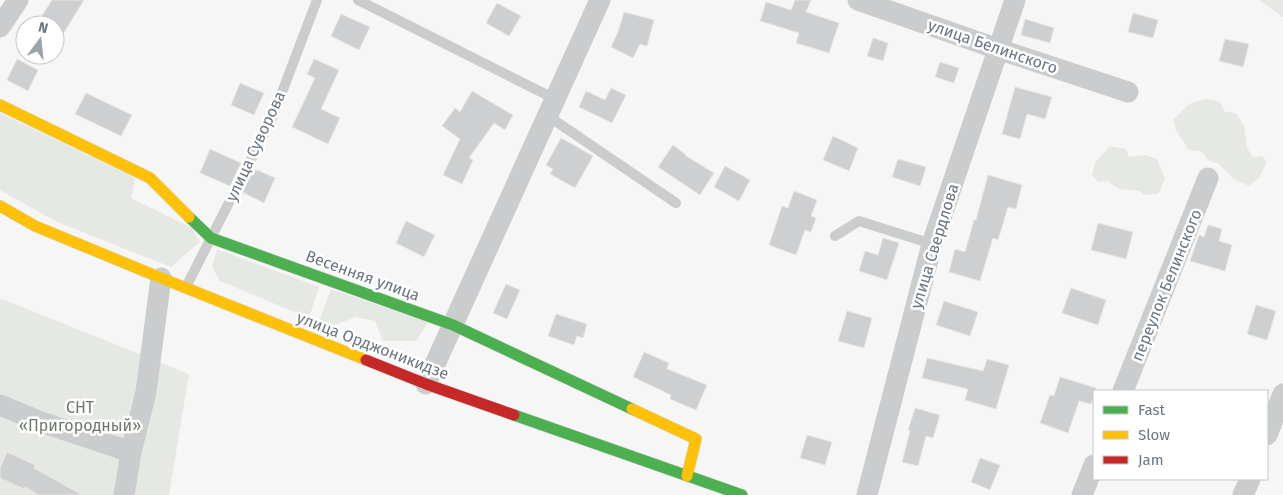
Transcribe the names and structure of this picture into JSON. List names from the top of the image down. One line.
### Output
{"streets":{"street":["улица Белинского","улица Свердлова","Весенняя улица","переулок Белинского","улица Орджоникидзе"],"lane":["улица Суворова"]},"crossings":[["улица Белинского","улица Свердлова"],["улица Суворова","Весенняя улица"],["улица Суворова","улица Орджоникидзе"],["Весенняя улица","улица Орджоникидзе"]],"parks":["СНТ «Пригородный»"],"legend":["Fast","Slow","Jam"],"north":"top"}
